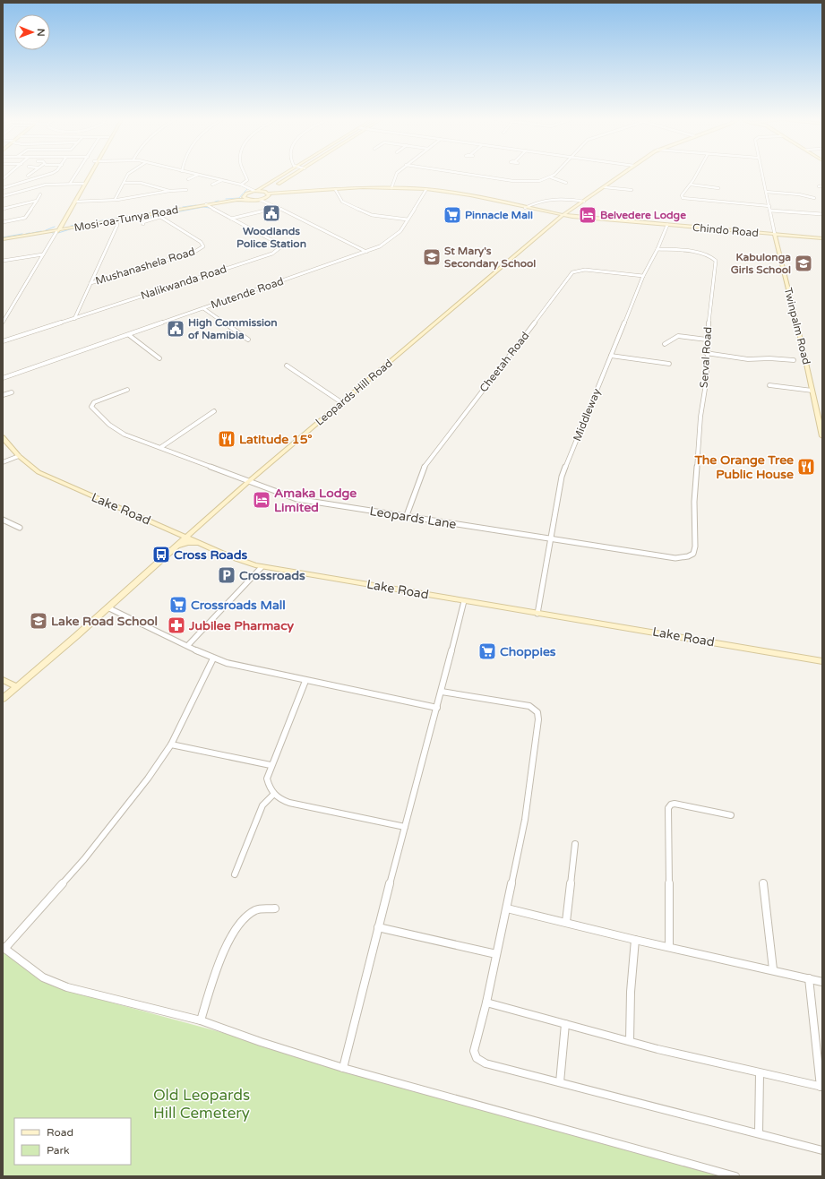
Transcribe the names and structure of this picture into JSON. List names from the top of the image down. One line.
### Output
{"streets":{"main road":["Mosi-oa-Tunya Road","Chindo Road","Twinpalm Road","Leopards Hill Road","Lake Road"],"street":["Mushanashela Road","Nalikwanda Road","Mutende Road","Serval Road","Cheetah Road","Middleway","Leopards Lane"]},"crossings":[["Mosi-oa-Tunya Road","Mushanashela Road"],["Mosi-oa-Tunya Road","Nalikwanda Road"],["Chindo Road","Mutende Road"],["Chindo Road","Twinpalm Road"],["Chindo Road","Leopards Hill Road"],["Chindo Road","Middleway"],["Serval Road","Middleway"],["Serval Road","Leopards Lane"],["Cheetah Road","Middleway"],["Cheetah Road","Leopards Lane"],["Leopards Hill Road","Lake Road"],["Leopards Hill Road","Leopards Lane"],["Middleway","Lake Road"],["Middleway","Leopards Lane"]],"parks":["Old Leopards Hill Cemetery"],"places":{"public building":["Woodlands Police Station","High Commission of Namibia"],"supermarket":["Pinnacle Mall","Crossroads Mall","Choppies"],"hotel":["Belvedere Lodge","Amaka Lodge Limited"],"school or university":["St Mary's Secondary School","Kabulonga Girls School","Lake Road School"],"restaurant":["Latitude 15°","The Orange Tree Public House"],"bus stop":["Cross Roads"],"parking":["Crossroads"],"pharmacy":["Jubilee Pharmacy"]},"legend":["Road","Park"],"north":"right"}
